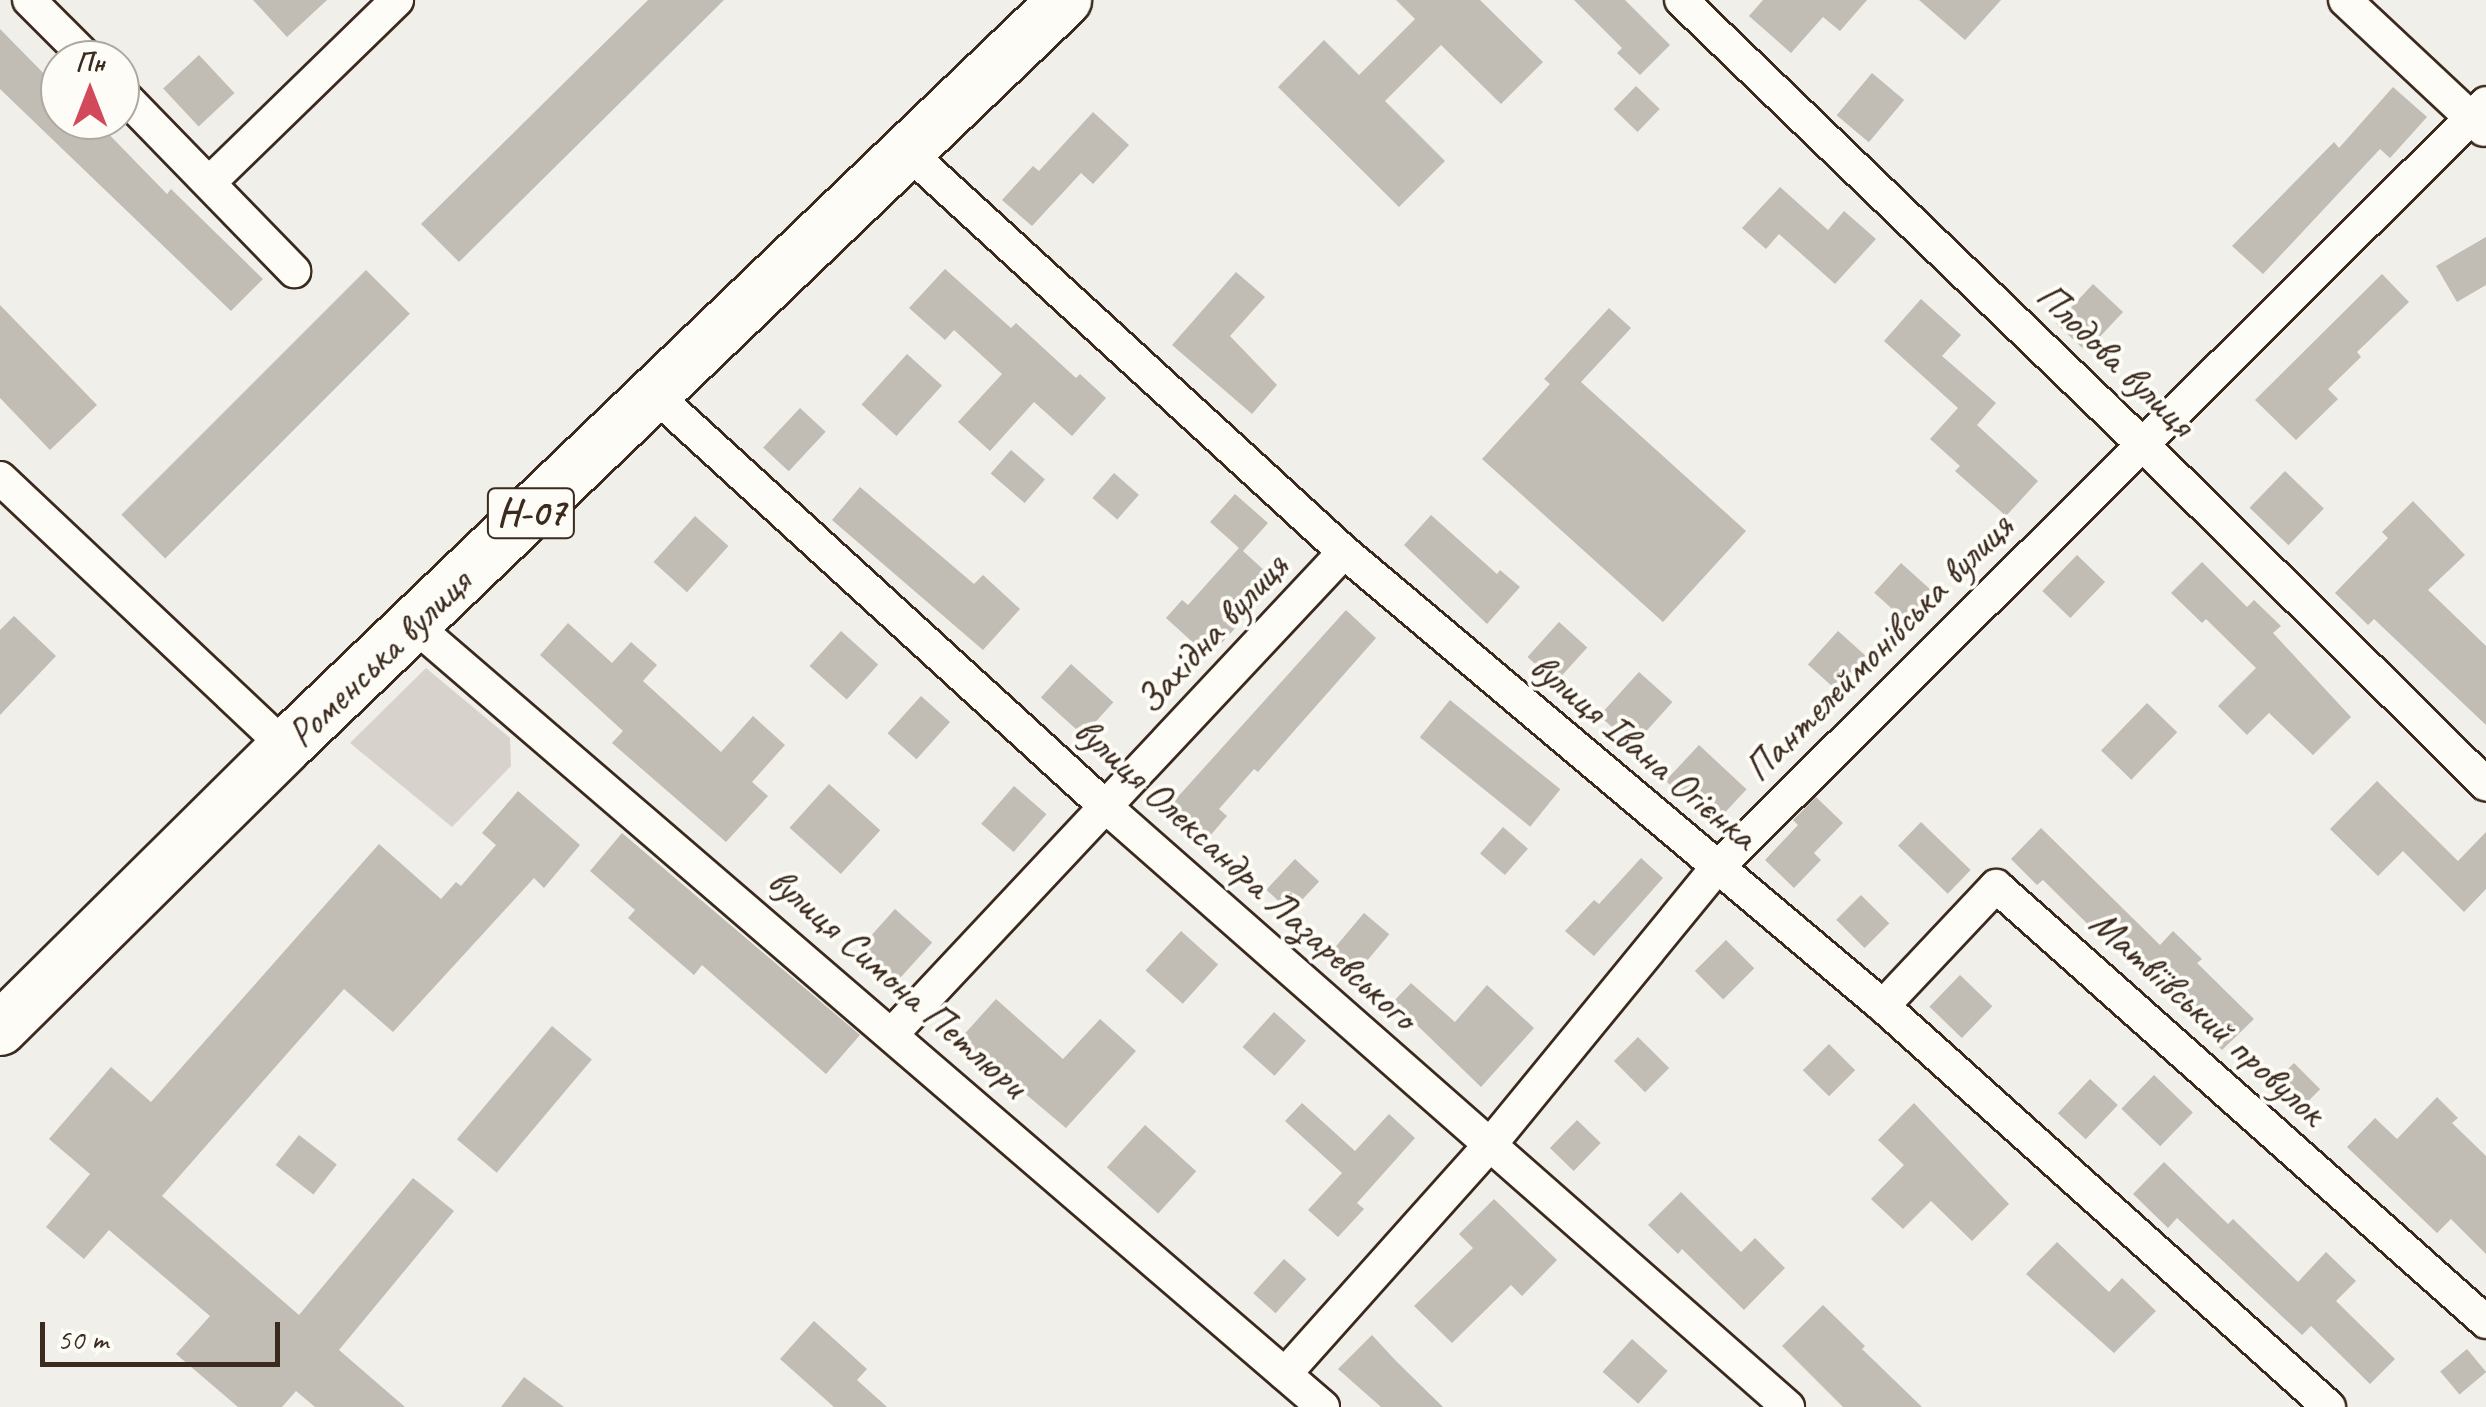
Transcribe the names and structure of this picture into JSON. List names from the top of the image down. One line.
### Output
{"streets":{"main road":["Н-07","Роменська вулиця"],"street":["Плодова вулиця","Західна вулиця","Пантелеймонівська вулиця","вулиця Івана Огієнка","вулиця Олександра Лазаревського","вулиця Симона Петлюри","Матвіївський провулок"]},"crossings":[["Плодова вулиця","Пантелеймонівська вулиця"],["Західна вулиця","вулиця Івана Огієнка"],["Західна вулиця","вулиця Олександра Лазаревського"],["Західна вулиця","вулиця Симона Петлюри"],["Пантелеймонівська вулиця","вулиця Івана Огієнка"],["Пантелеймонівська вулиця","вулиця Олександра Лазаревського"],["Пантелеймонівська вулиця","вулиця Симона Петлюри"],["Роменська вулиця","вулиця Івана Огієнка"],["Роменська вулиця","вулиця Олександра Лазаревського"],["Роменська вулиця","вулиця Симона Петлюри"],["вулиця Івана Огієнка","Матвіївський провулок"]],"scale_bar":"50 m","north":"top"}
